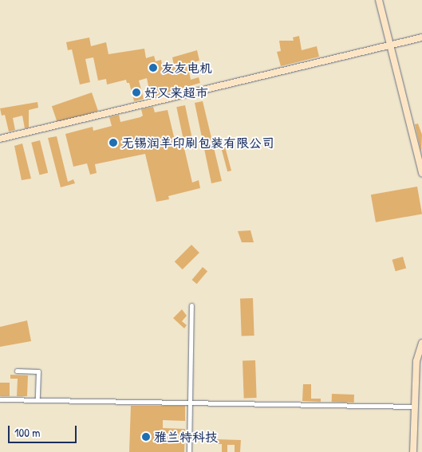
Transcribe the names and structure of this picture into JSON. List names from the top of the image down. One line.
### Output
{"places":["友友电机","好又来超市","无锡润羊印刷包装有限公司","雅兰特科技"],"scale_bar":"100 m"}
